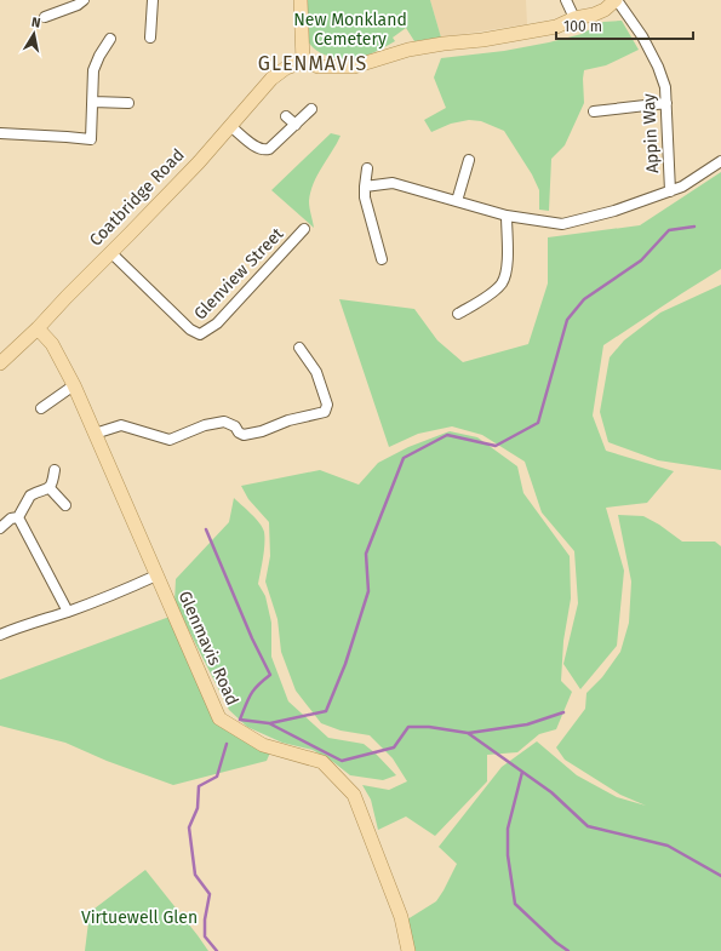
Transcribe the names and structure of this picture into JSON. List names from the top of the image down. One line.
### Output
{"streets":{"main road":["Coatbridge Road","Glenmavis Road"],"street":["Appin Way","Glenview Street"]},"crossings":[["Coatbridge Road","Glenview Street"],["Coatbridge Road","Glenmavis Road"]],"districts":["GLENMAVIS"],"parks":["New Monkland Cemetery","Virtuewell Glen"],"scale_bar":"100 m","north":"top"}
